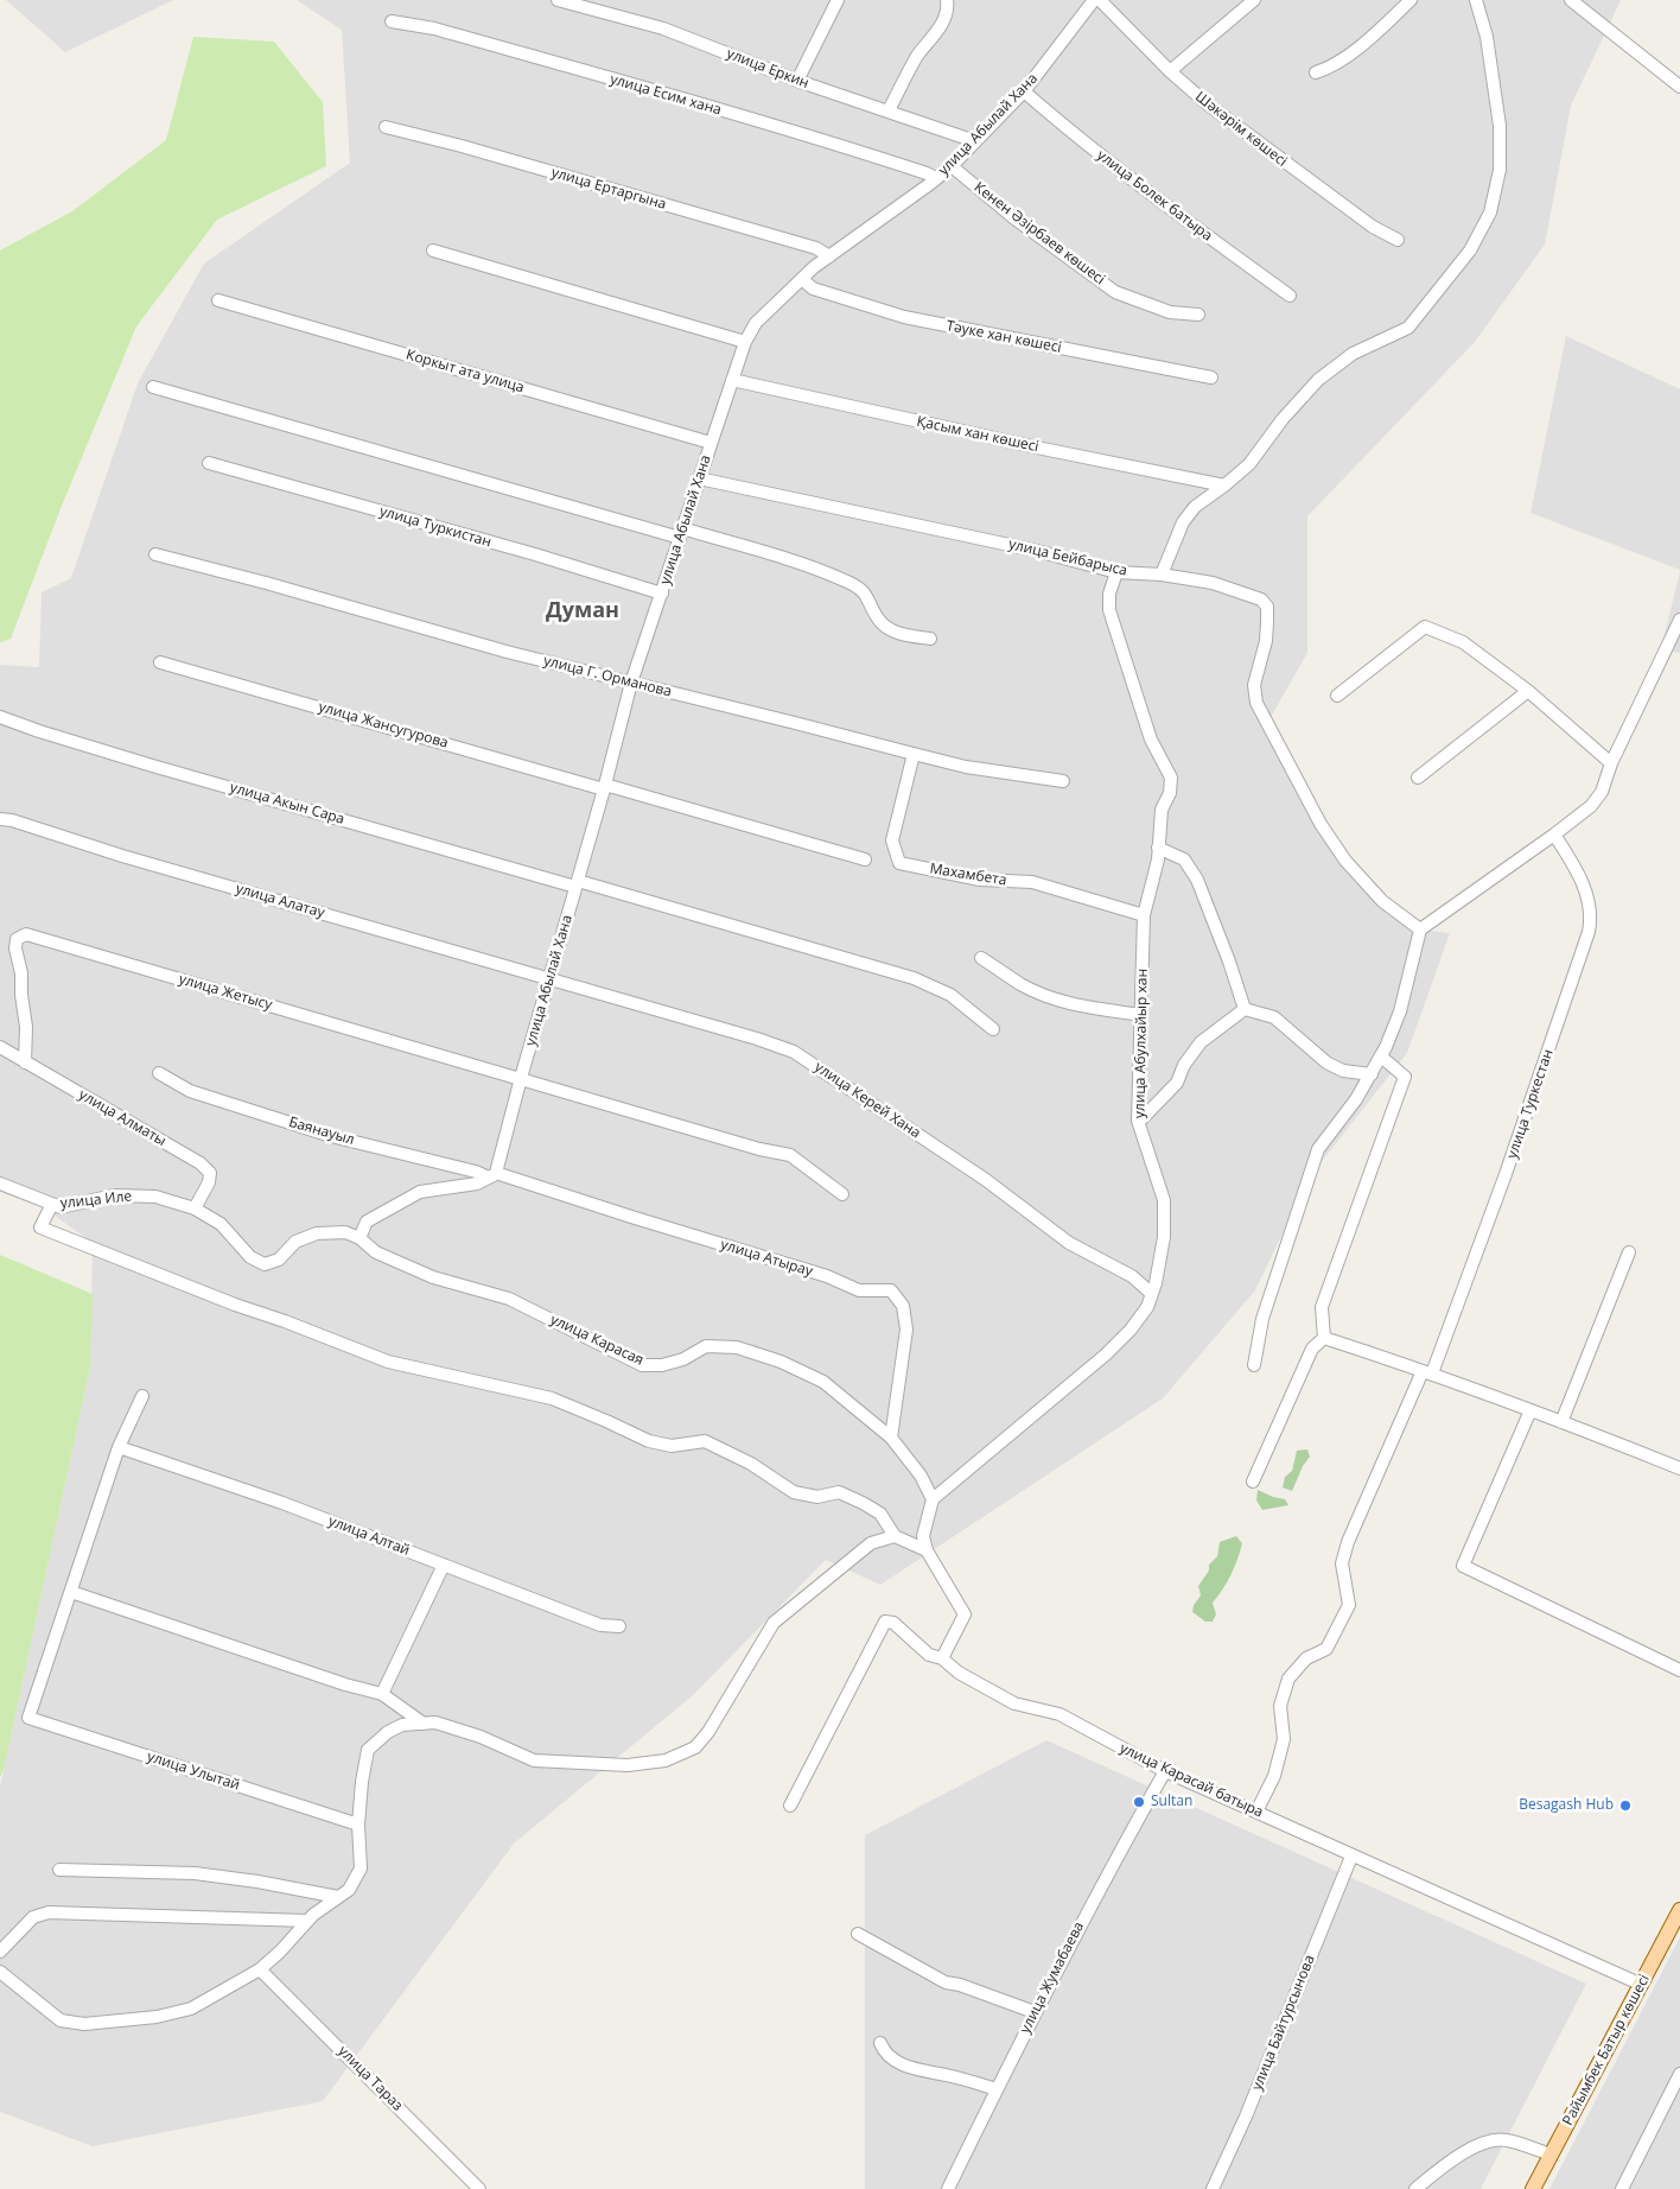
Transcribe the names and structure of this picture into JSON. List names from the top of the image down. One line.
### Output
{"streets":{"main road":["Райымбек Батыр көшесі"],"street":["улица Еркин","улица Есим хана","улица Абылай Хана","Шәкәрім көшесі","улица Ертаргына","улица Болек батыра","Кенен Әзірбаев көшесі","Тәуке хан көшесі","Коркыт ата улица","Қасым хан көшесі","улица Туркистан","улица Бейбарыса","улица Г. Орманова","улица Жансугурова","улица Акын Сара","Махамбета","улица Алатау","улица Жетысу","улица Абулхайыр хан","улица Керей Хана","улица Туркестан","улица Алматы","Баянауыл","улица Иле","улица Атырау","улица Карасая","улица Алтай","улица Улытай","улица Карасай батыра","улица Жумабаева","улица Байтурсынова","улица Тараз"]},"crossings":[["улица Еркин","улица Абылай Хана"],["улица Есим хана","улица Абылай Хана"],["улица Абылай Хана","улица Ертаргына"],["улица Абылай Хана","улица Болек батыра"],["улица Абылай Хана","Кенен Әзірбаев көшесі"],["улица Абылай Хана","Тәуке хан көшесі"],["улица Абылай Хана","Коркыт ата улица"],["улица Абылай Хана","Қасым хан көшесі"],["улица Абылай Хана","улица Туркистан"],["улица Абылай Хана","улица Бейбарыса"],["улица Абылай Хана","улица Г. Орманова"],["улица Абылай Хана","улица Жансугурова"],["улица Абылай Хана","улица Акын Сара"],["улица Абылай Хана","улица Алатау"],["улица Абылай Хана","улица Жетысу"],["улица Абылай Хана","улица Керей Хана"],["улица Абылай Хана","Баянауыл"],["улица Абылай Хана","улица Атырау"],["улица Бейбарыса","улица Абулхайыр хан"],["улица Г. Орманова","Махамбета"],["Махамбета","улица Абулхайыр хан"],["улица Алатау","улица Керей Хана"],["улица Жетысу","улица Алматы"],["улица Абулхайыр хан","улица Керей Хана"],["улица Туркестан","улица Карасай батыра"],["улица Алматы","улица Иле"],["Баянауыл","улица Атырау"],["улица Иле","улица Карасая"],["улица Атырау","улица Карасая"],["улица Карасай батыра","улица Жумабаева"],["улица Карасай батыра","улица Байтурсынова"],["улица Карасай батыра","Райымбек Батыр көшесі"]],"districts":["Думан"],"places":["Sultan","Besagash Hub"]}
